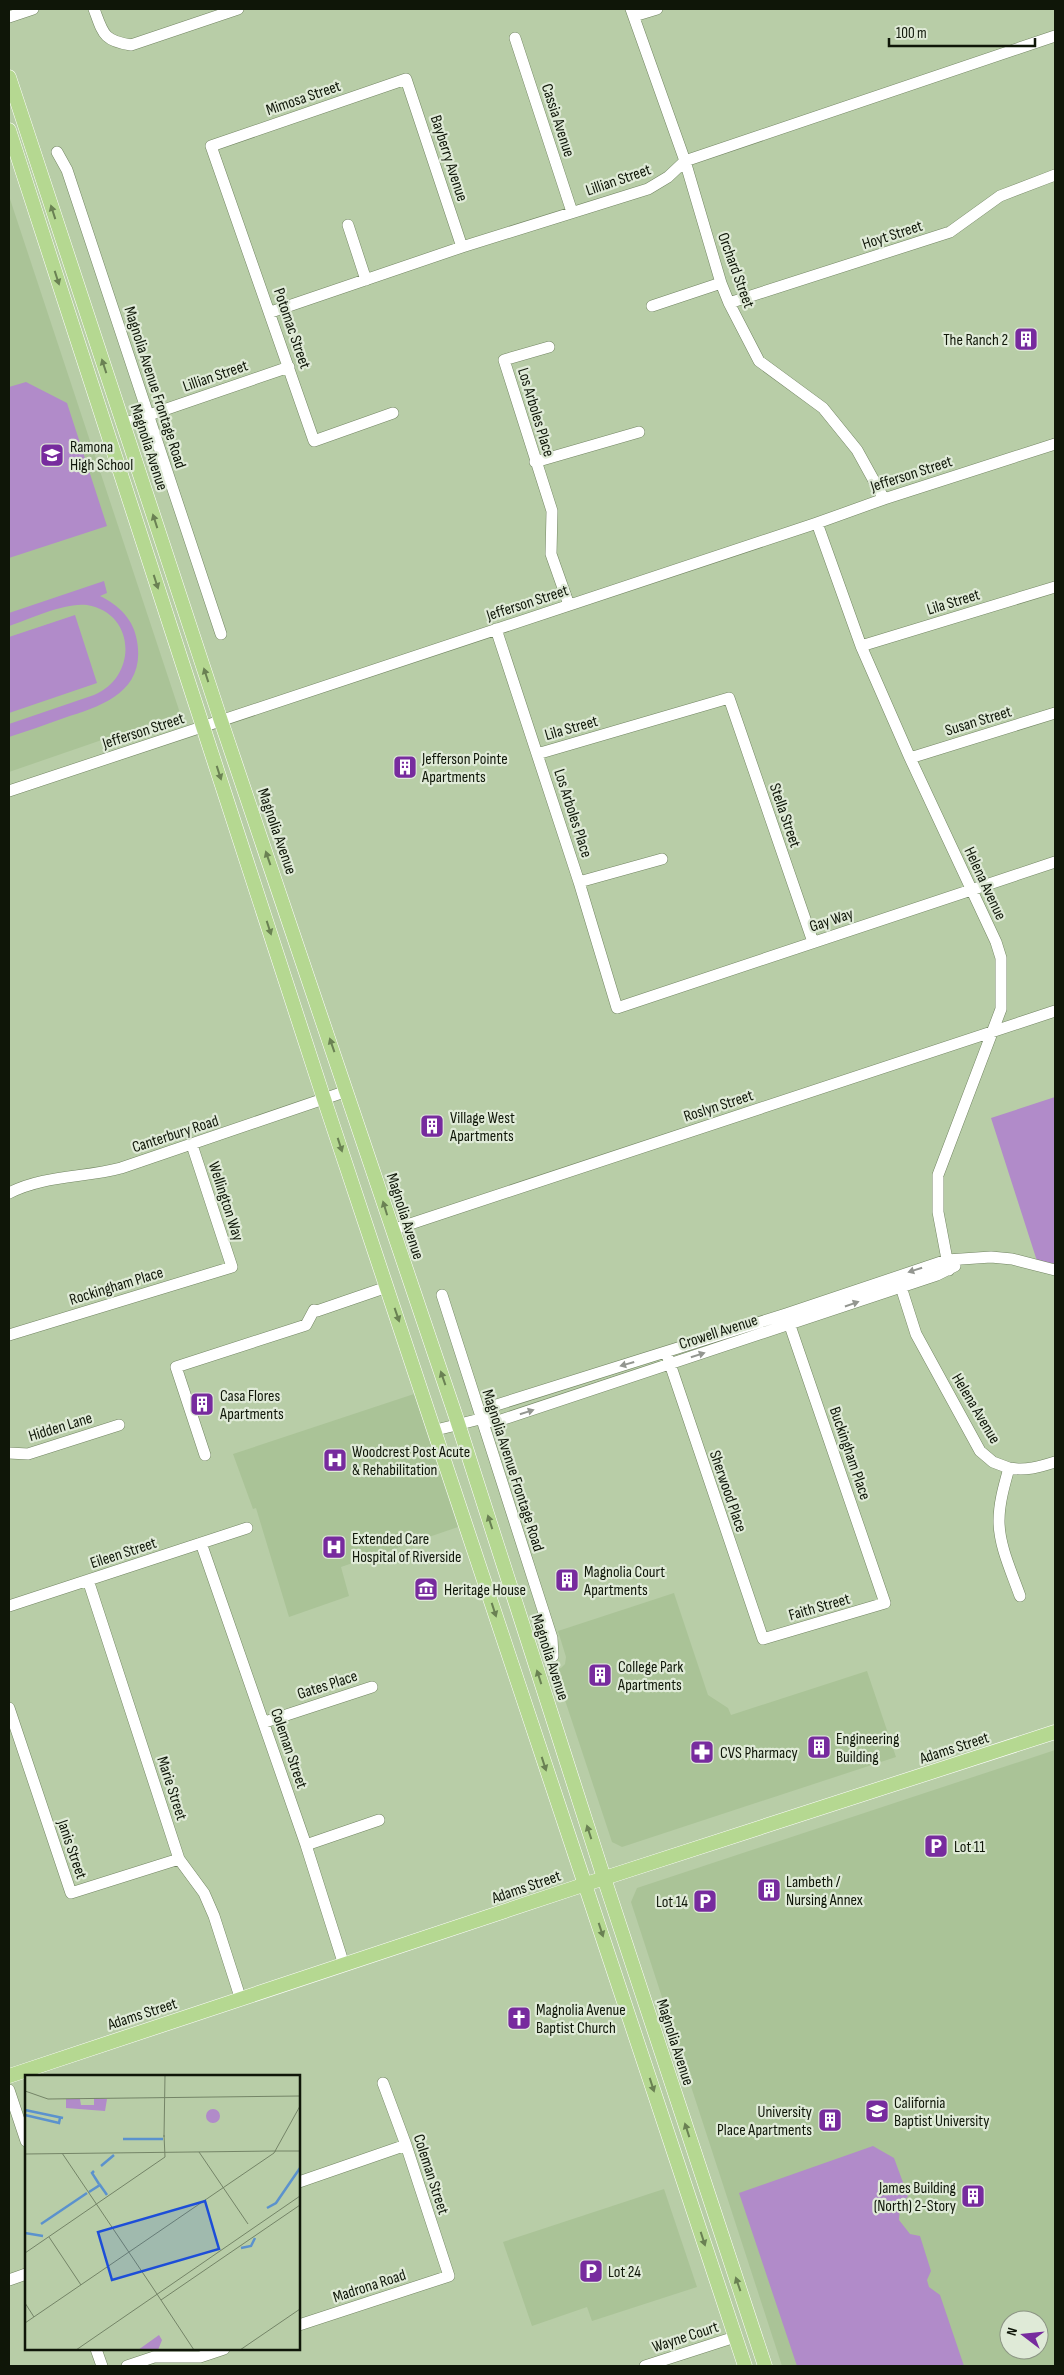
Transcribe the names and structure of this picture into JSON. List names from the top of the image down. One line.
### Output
{"streets":{"main road":["Magnolia Avenue","Adams Street"],"street":["Mimosa Street","Cassia Avenue","Bayberry Avenue","Lillian Street","Hoyt Street","Orchard Street","Potomac Street","Magnolia Avenue Frontage Road","Los Arboles Place","Jefferson Street","Lila Street","Susan Street","Stella Street","Helena Avenue","Gay Way","Roslyn Street","Canterbury Road","Wellington Way","Rockingham Place","Crowell Avenue","Hidden Lane","Buckingham Place","Sherwood Place","Eileen Street","Faith Street","Gates Place","Coleman Street","Marie Street","Janis Street","Madrona Road","Wayne Court"]},"crossings":[["Mimosa Street","Bayberry Avenue"],["Mimosa Street","Potomac Street"],["Cassia Avenue","Lillian Street"],["Bayberry Avenue","Lillian Street"],["Lillian Street","Orchard Street"],["Lillian Street","Potomac Street"],["Lillian Street","Magnolia Avenue Frontage Road"],["Lillian Street","Magnolia Avenue"],["Hoyt Street","Orchard Street"],["Orchard Street","Jefferson Street"],["Magnolia Avenue Frontage Road","Crowell Avenue"],["Los Arboles Place","Jefferson Street"],["Los Arboles Place","Lila Street"],["Los Arboles Place","Gay Way"],["Magnolia Avenue","Jefferson Street"],["Magnolia Avenue","Roslyn Street"],["Magnolia Avenue","Canterbury Road"],["Magnolia Avenue","Crowell Avenue"],["Magnolia Avenue","Adams Street"],["Jefferson Street","Helena Avenue"],["Lila Street","Stella Street"],["Lila Street","Helena Avenue"],["Susan Street","Helena Avenue"],["Stella Street","Gay Way"],["Helena Avenue","Gay Way"],["Helena Avenue","Roslyn Street"],["Helena Avenue","Crowell Avenue"],["Canterbury Road","Wellington Way"],["Wellington Way","Rockingham Place"],["Crowell Avenue","Buckingham Place"],["Crowell Avenue","Sherwood Place"],["Buckingham Place","Faith Street"],["Sherwood Place","Faith Street"],["Eileen Street","Coleman Street"],["Eileen Street","Marie Street"],["Gates Place","Coleman Street"],["Adams Street","Coleman Street"],["Adams Street","Marie Street"],["Coleman Street","Madrona Road"],["Marie Street","Janis Street"]],"places":{"building":["The Ranch 2","Jefferson Pointe Apartments","Village West Apartments","Casa Flores Apartments","Magnolia Court Apartments","College Park Apartments","Engineering Building","Lambeth / Nursing Annex","University Place Apartments","James Building (North) 2-Story"],"school or university":["Ramona High School","California Baptist University"],"hospital":["Woodcrest Post Acute & Rehabilitation","Extended Care Hospital of Riverside"],"museum":["Heritage House"],"pharmacy":["CVS Pharmacy"],"parking":["Lot 11","Lot 14","Lot 24"],"church":["Magnolia Avenue Baptist Church"]},"scale_bar":"100 m","north":"left"}
